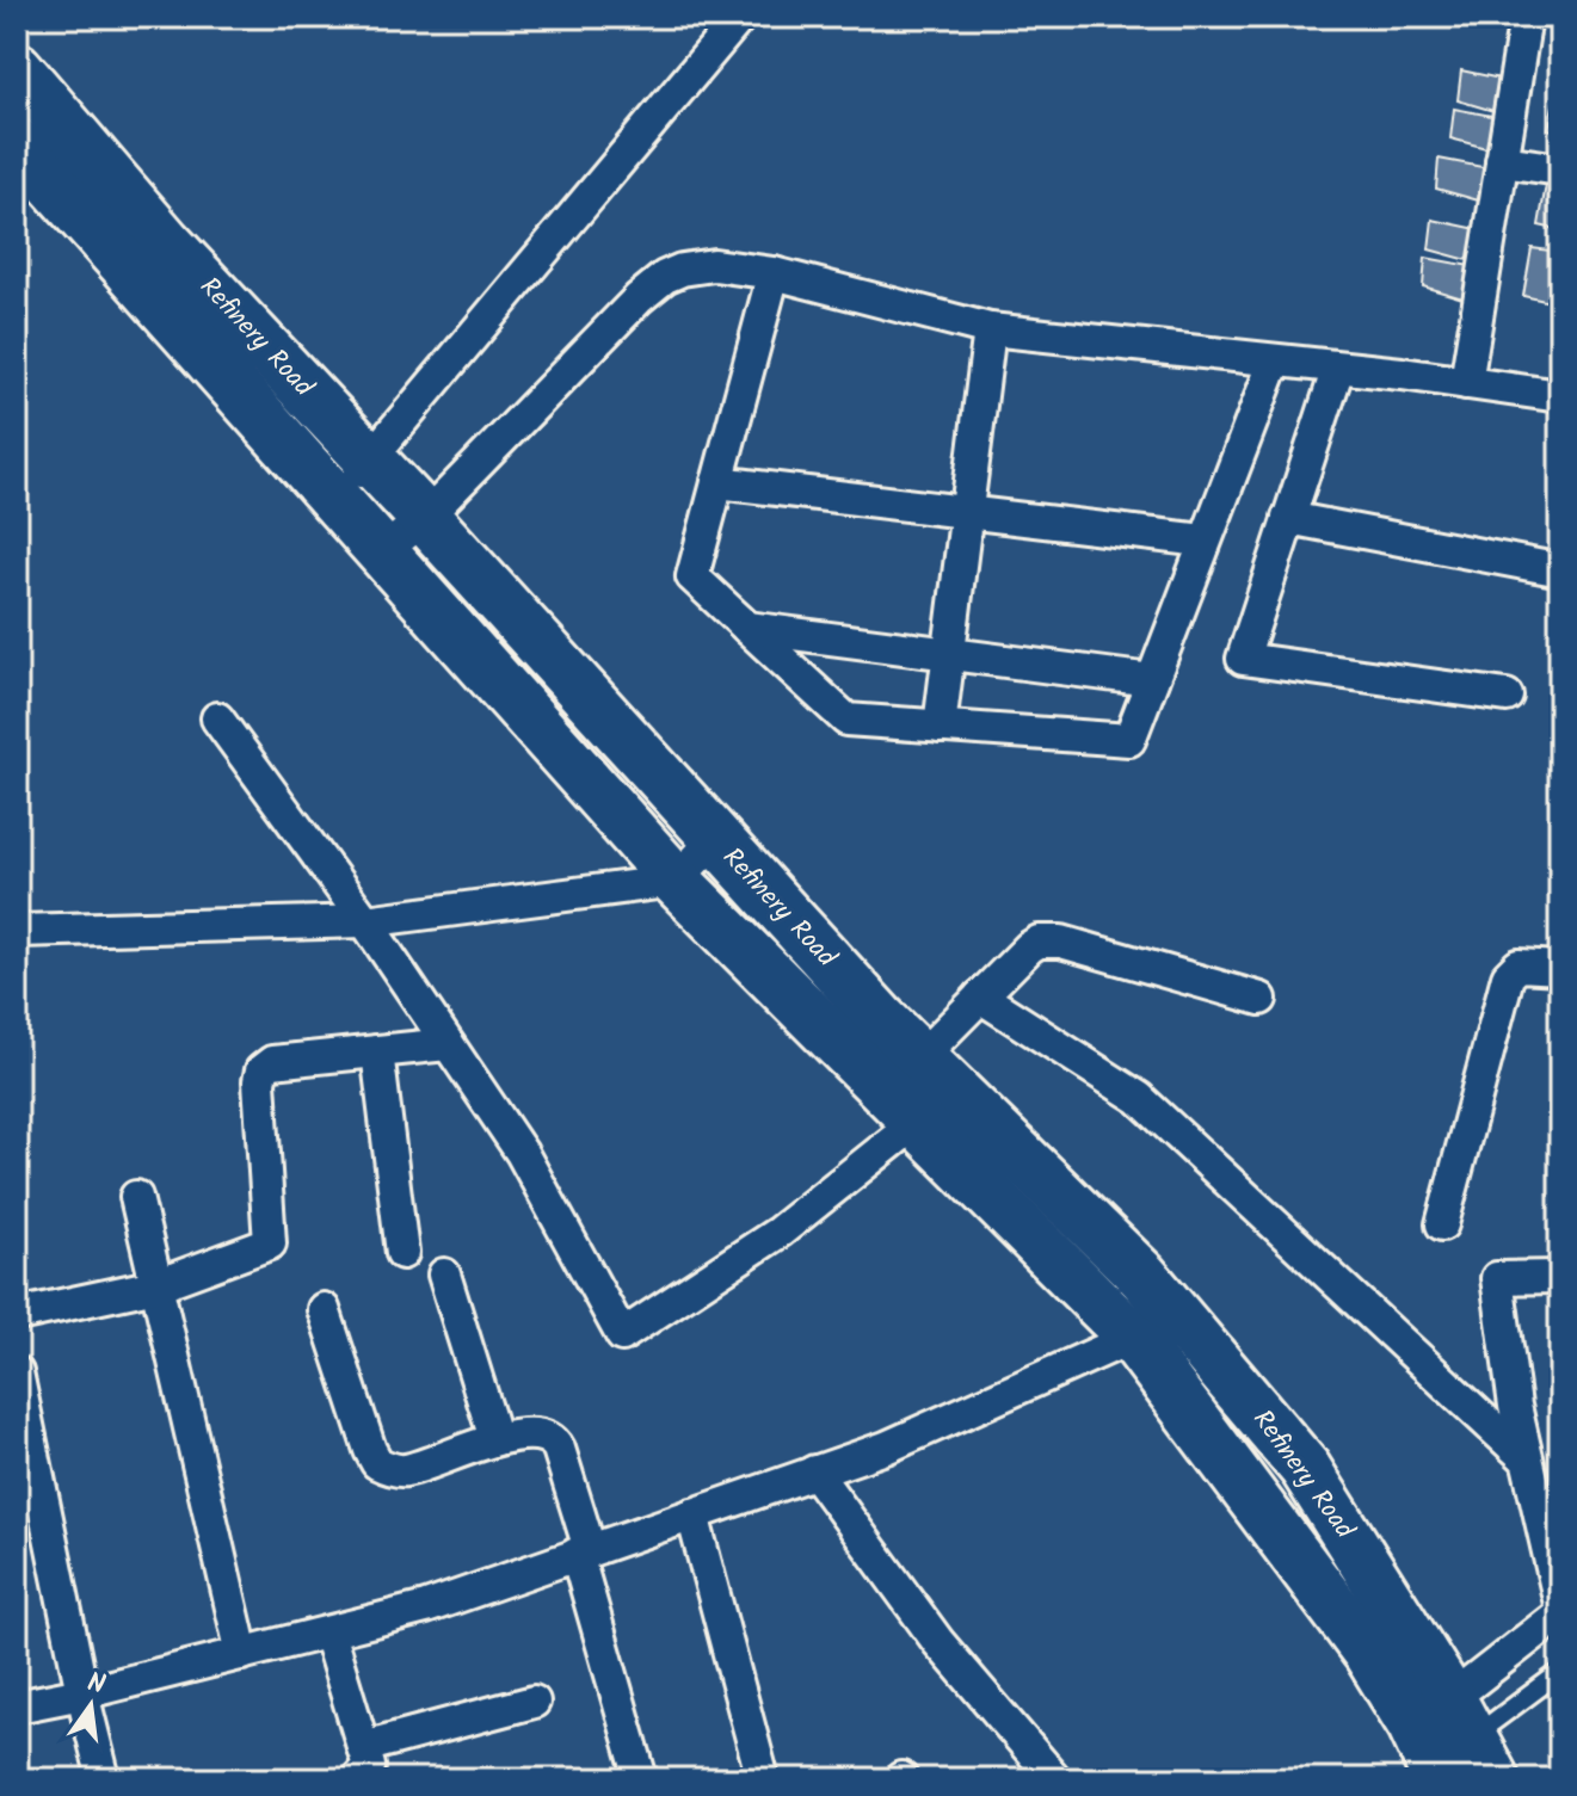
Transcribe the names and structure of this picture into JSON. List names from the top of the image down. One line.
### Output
{"streets":{"main road":["Refinery Road"]},"north":"top"}
